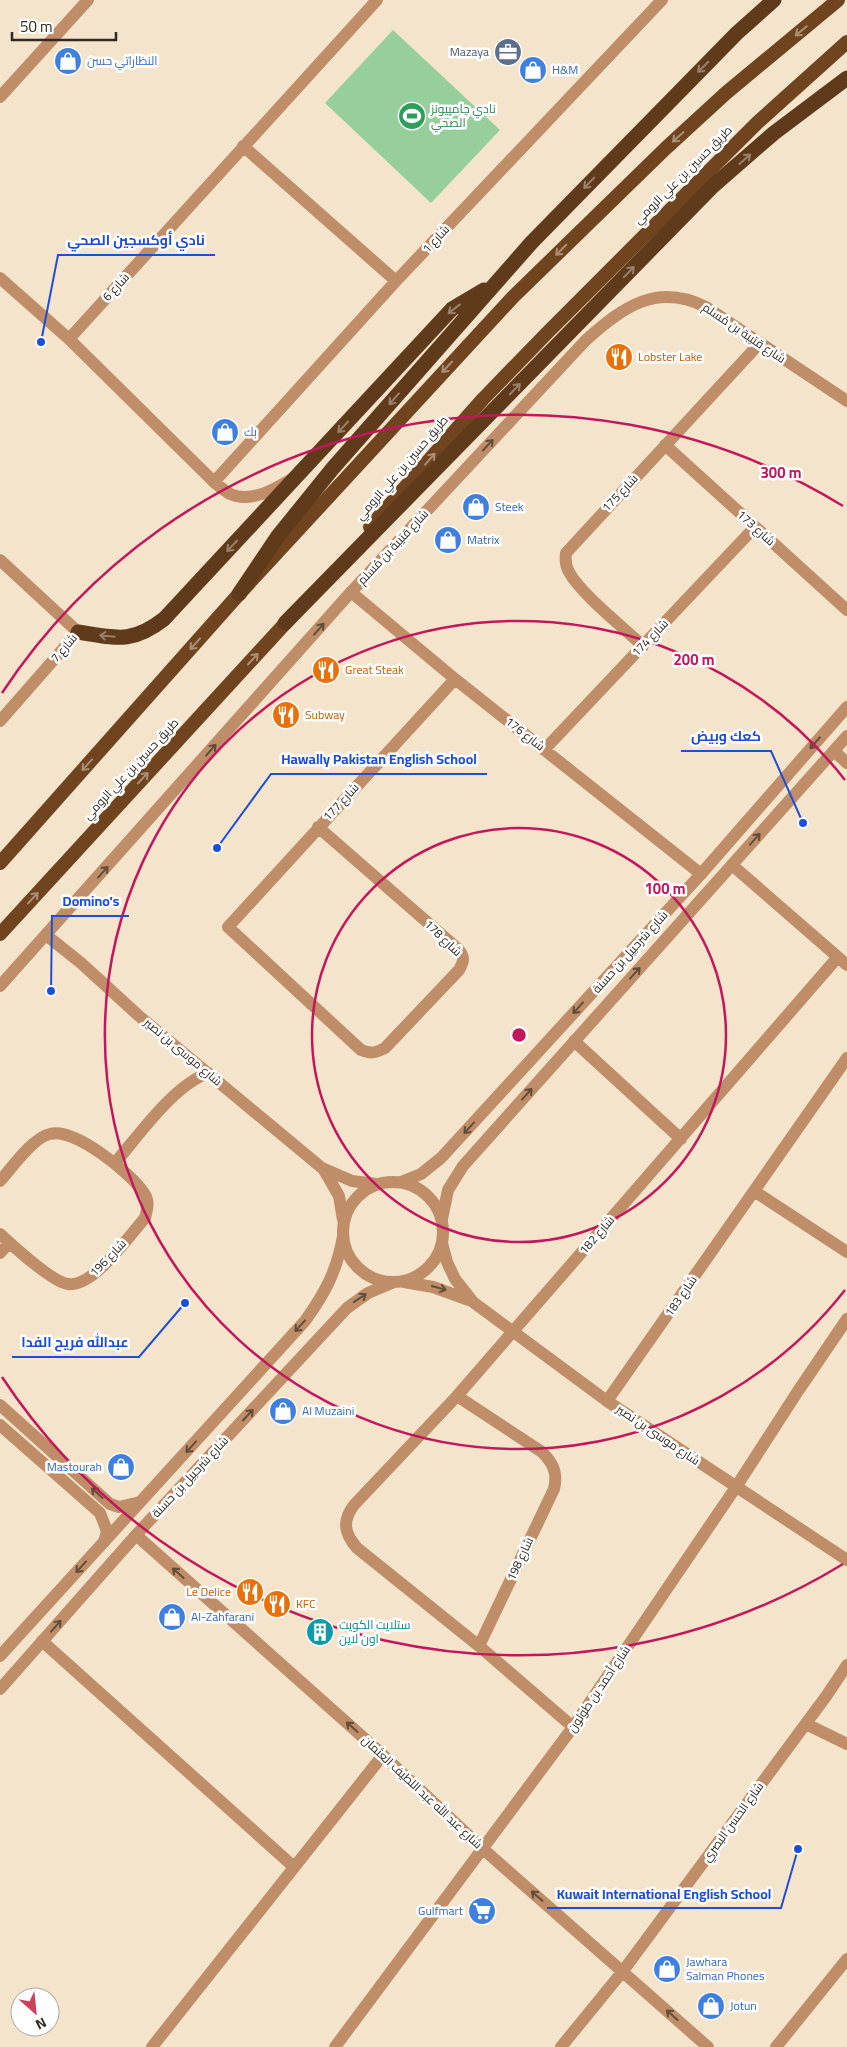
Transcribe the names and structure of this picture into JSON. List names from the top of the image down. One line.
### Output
{"streets":{"highway":["طريق حسين بن علي الرومي"],"street":["شارع 1","شارع 6","شارع قتيبة بن مُسلم","شارع 175","شارع 173","شارع 174","شارع 7","شارع 176","شارع 177","شارع 178","شارع شرحبيل بن حسنة","شارع موسى بن نصير","شارع 182","شارع 196","شارع 183","شارع 198","شارع أحمد بن طولون","شارع عبد الله عبد اللطيف العثمان","شارع الحسن البصري"]},"crossings":[["شارع قتيبة بن مُسلم","شارع 175"],["شارع قتيبة بن مُسلم","شارع 176"],["شارع قتيبة بن مُسلم","شارع موسى بن نصير"],["شارع 175","شارع 173"],["شارع 175","شارع 174"],["شارع 173","شارع 174"],["شارع 174","شارع 176"],["شارع 176","شارع 177"],["شارع 176","شارع شرحبيل بن حسنة"],["شارع 177","شارع 178"],["شارع شرحبيل بن حسنة","شارع موسى بن نصير"],["شارع شرحبيل بن حسنة","شارع عبد الله عبد اللطيف العثمان"],["شارع موسى بن نصير","شارع 182"],["شارع موسى بن نصير","شارع 183"],["شارع موسى بن نصير","شارع أحمد بن طولون"],["شارع 182","شارع 198"],["شارع أحمد بن طولون","شارع عبد الله عبد اللطيف العثمان"],["شارع عبد الله عبد اللطيف العثمان","شارع الحسن البصري"]],"one_way":["شارع قتيبة بن مُسلم","شارع عبد الله عبد اللطيف العثمان"],"places":{"office":["Mazaya"],"shop":["النظاراتي حسن","H&M","بك","Steek","Matrix","Al Muzaini","Mastourah","Al-Zahfarani","Jawhara Salman Phones","Jotun"],"sports":["نادي چامپيونز الصحي"],"other":["نادي أوكسجين الصحي","كعك وبيض","Hawally Pakistan English School","Domino's","عبدالله فريح الفدا","Kuwait International English School"],"restaurant":["Lobster Lake","Great Steak","Subway","Le Delice","KFC"],"building":["ستلايت الكويت اون لاين"],"supermarket":["Gulfmart"]},"scale_bar":"50 m","north":"bottom right","rings":["300 m","200 m","100 m"]}
